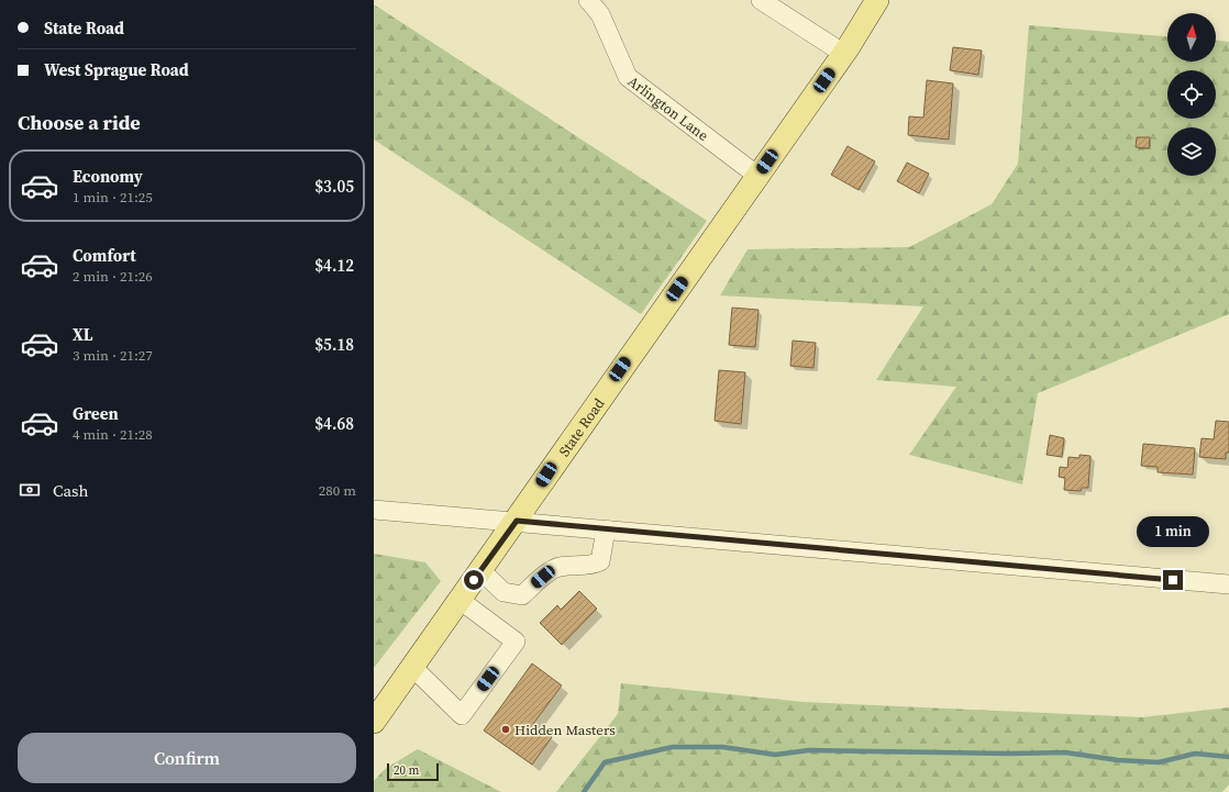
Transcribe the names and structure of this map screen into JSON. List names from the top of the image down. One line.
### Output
{"streets":{"main road":["State Road"],"street":["Arlington Lane"]},"crossings":[["Arlington Lane","State Road"]],"places":["Hidden Masters"],"scale_bar":"20 m","north":"top","page":{"banner":["State Road","West Sprague Road"],"heading":"Choose a ride","list":[{"name":"Economy","note":"1 min · 21:25","value":"$3.05"},{"name":"Comfort","note":"2 min · 21:26","value":"$4.12"},{"name":"XL","note":"3 min · 21:27","value":"$5.18"},{"name":"Green","note":"4 min · 21:28","value":"$4.68"}],"pay":["Cash","280 m"],"bubble":"1 min","buttons":"Confirm","scale":"20 m"}}
